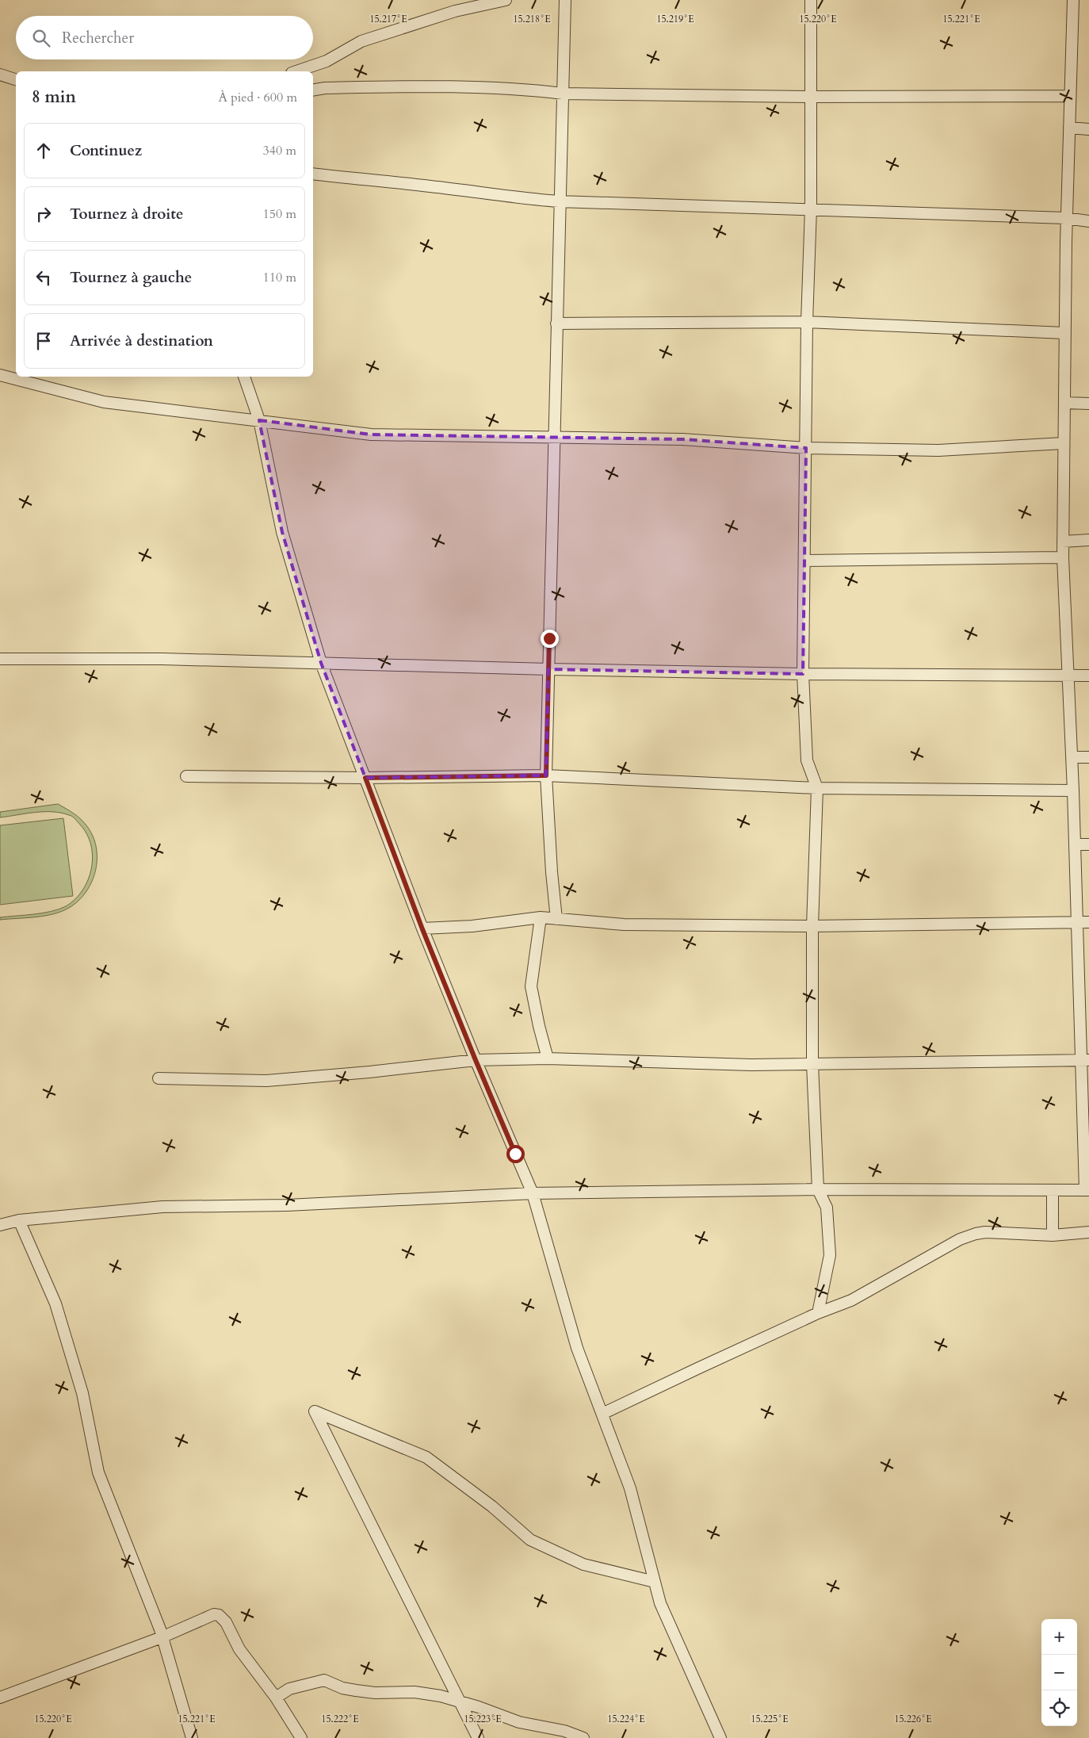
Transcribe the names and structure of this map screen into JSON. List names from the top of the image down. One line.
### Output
{"page":{"search":"Rechercher","heading":["8 min","À pied · 600 m"],"list":[["Continuez","340 m"],["Tournez à droite","150 m"],["Tournez à gauche","110 m"],"Arrivée à destination"],"map_buttons":["+","−"]},"coordinates":["15.217°E","15.219°E","15.220°E","15.221°E","15.218°E","15.222°E","15.223°E","15.224°E","15.225°E","15.226°E"]}
